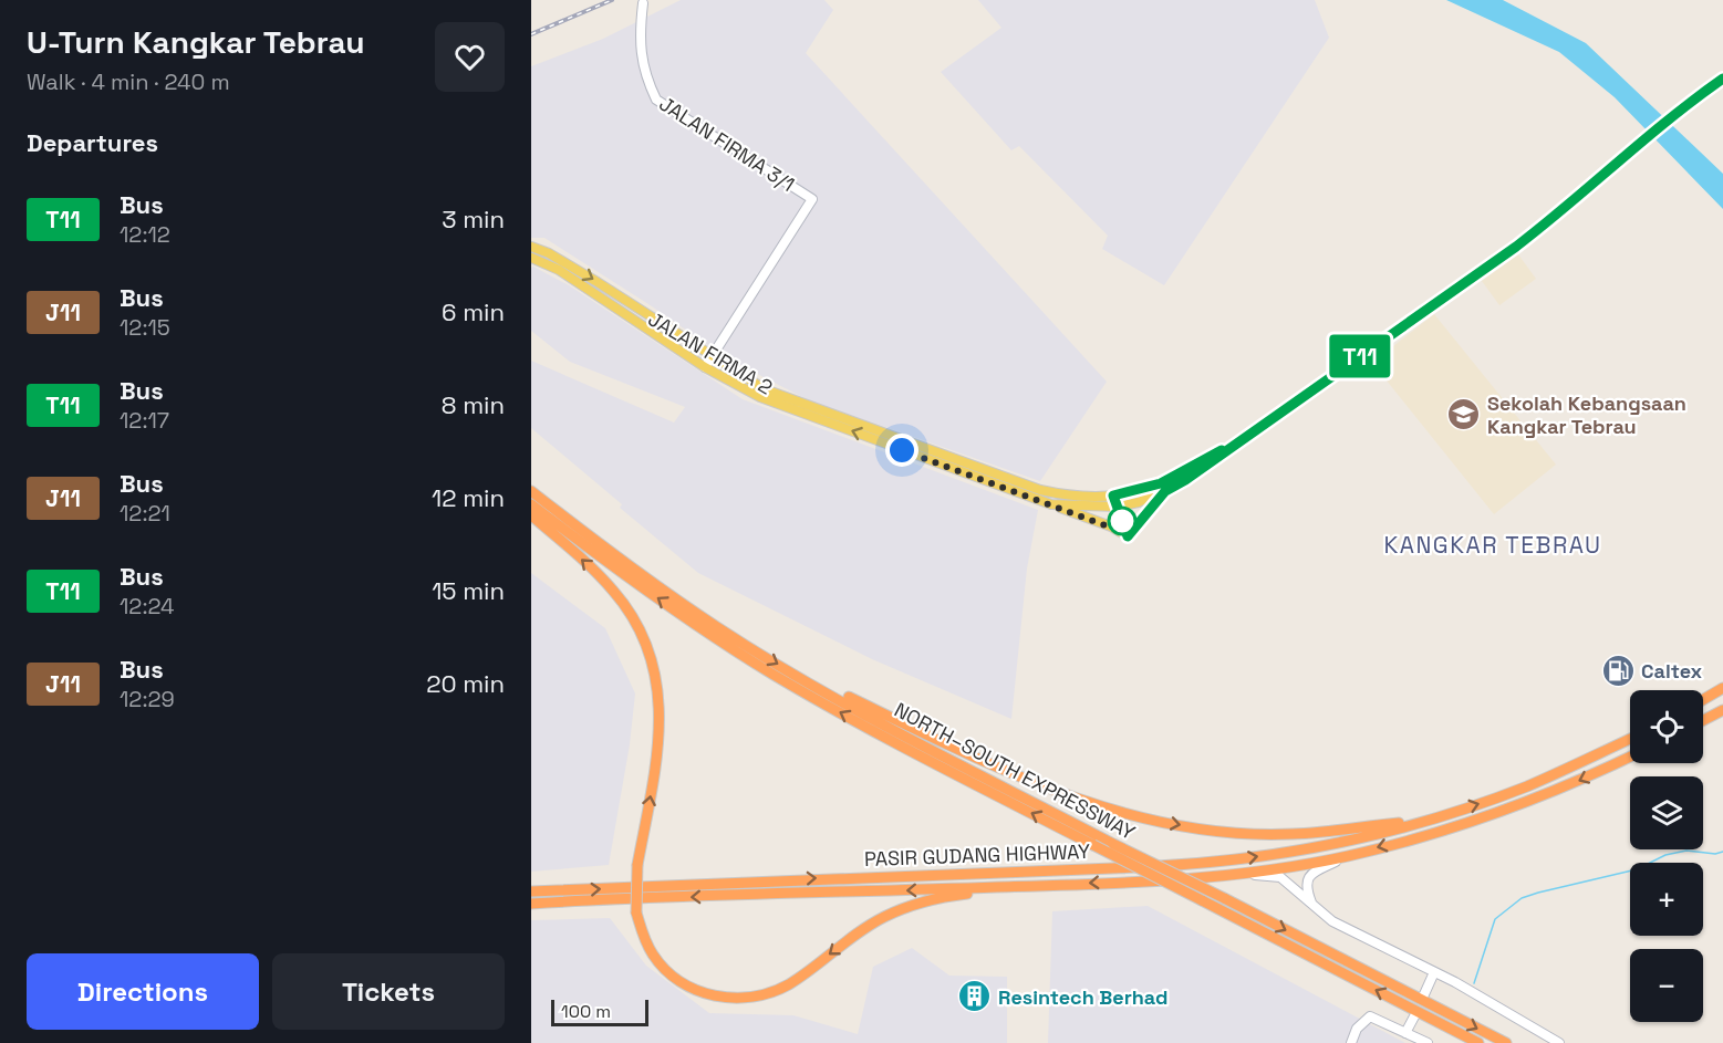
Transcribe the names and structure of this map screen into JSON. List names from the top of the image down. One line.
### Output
{"streets":{"highway":["NORTH–SOUTH EXPRESSWAY","PASIR GUDANG HIGHWAY"],"main road":["JALAN FIRMA 2"],"street":["JALAN FIRMA 3/1"]},"crossings":[["JALAN FIRMA 3/1","JALAN FIRMA 2"]],"districts":["KANGKAR TEBRAU"],"places":{"school or university":["Sekolah Kebangsaan Kangkar Tebrau"],"fuel station":["Caltex"],"building":["Resintech Berhad"]},"lines":["bus line T11"],"scale_bar":"100 m","page":{"heading":[["U-Turn Kangkar Tebrau","Walk · 4 min · 240 m"],"Departures"],"on_map":"T11","list":[{"mark":"T11","name":"Bus","note":"12:12","value":"3 min"},{"mark":"J11","name":"Bus","note":"12:15","value":"6 min"},{"mark":"T11","name":"Bus","note":"12:17","value":"8 min"},{"mark":"J11","name":"Bus","note":"12:21","value":"12 min"},{"mark":"T11","name":"Bus","note":"12:24","value":"15 min"},{"mark":"J11","name":"Bus","note":"12:29","value":"20 min"}],"map_buttons":["+","−"],"buttons":["Directions","Tickets"],"scale":"100 m"}}
